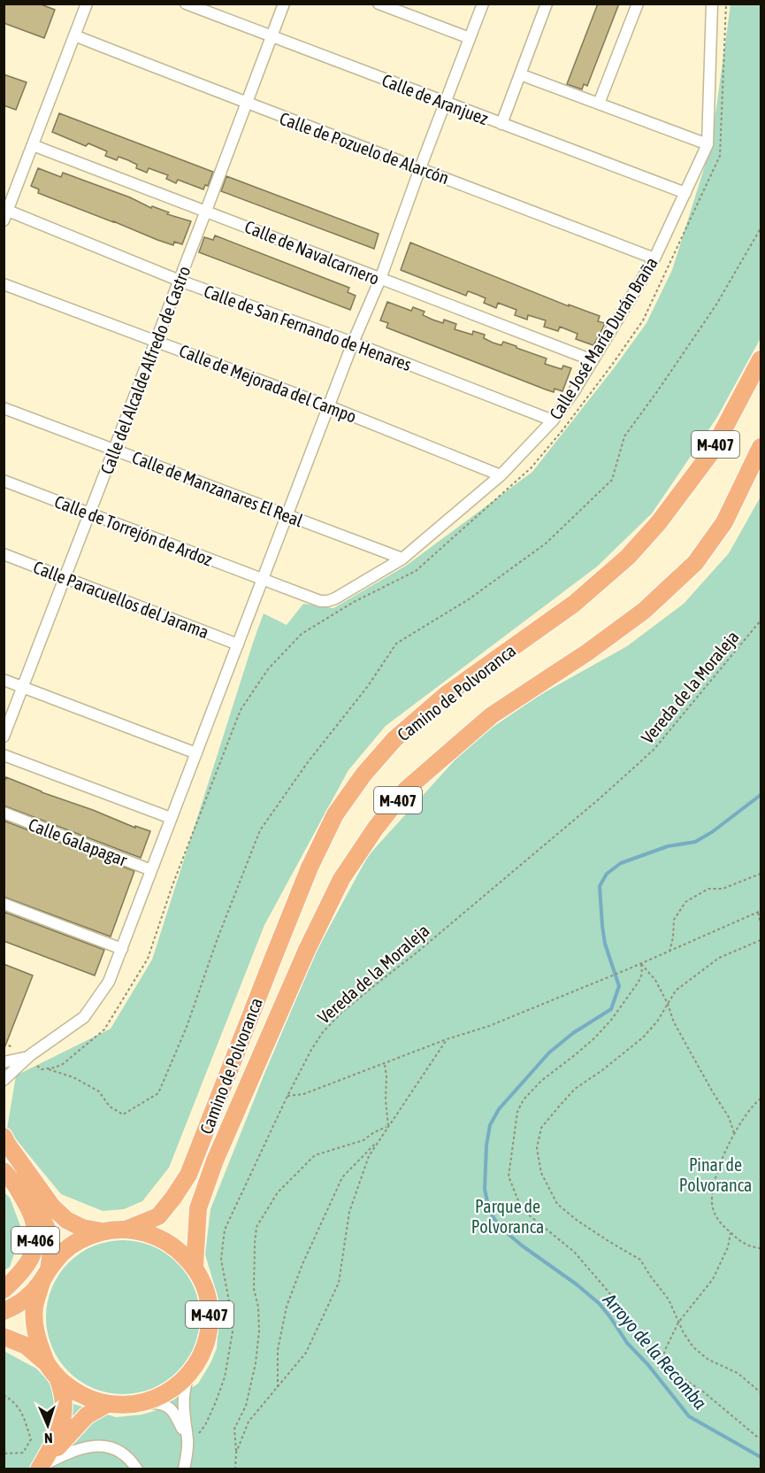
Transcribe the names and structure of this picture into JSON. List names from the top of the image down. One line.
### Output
{"streets":{"highway":["M-407","Camino de Polvoranca","M-406"],"street":["Calle de Aranjuez","Calle de Pozuelo de Alarcón","Calle de Navalcarnero","Calle de San Fernando de Henares","Calle José María Durán Braña","Calle del Alcalde Alfredo de Castro","Calle de Mejorada del Campo","Calle de Manzanares El Real","Calle de Torrejón de Ardoz","Calle Paracuellos del Jarama","Calle Galapagar"],"path":["Vereda de la Moraleja"]},"crossings":[["Calle de Aranjuez","Calle José María Durán Braña"],["Calle de Aranjuez","Calle del Alcalde Alfredo de Castro"],["Calle de Pozuelo de Alarcón","Calle José María Durán Braña"],["Calle de Pozuelo de Alarcón","Calle del Alcalde Alfredo de Castro"],["Calle de Navalcarnero","Calle José María Durán Braña"],["Calle de Navalcarnero","Calle del Alcalde Alfredo de Castro"],["Calle de San Fernando de Henares","Calle José María Durán Braña"],["Calle de San Fernando de Henares","Calle del Alcalde Alfredo de Castro"],["Calle José María Durán Braña","Calle de Mejorada del Campo"],["Calle José María Durán Braña","Calle de Manzanares El Real"],["Calle José María Durán Braña","Calle de Torrejón de Ardoz"],["Calle del Alcalde Alfredo de Castro","Calle de Mejorada del Campo"],["Calle del Alcalde Alfredo de Castro","Calle de Manzanares El Real"],["Calle del Alcalde Alfredo de Castro","Calle de Torrejón de Ardoz"],["Calle del Alcalde Alfredo de Castro","Calle Paracuellos del Jarama"],["M-407","Camino de Polvoranca"]],"water":["Arroyo de la Recomba"],"parks":["Pinar de Polvoranca","Parque de Polvoranca"],"north":"bottom"}
